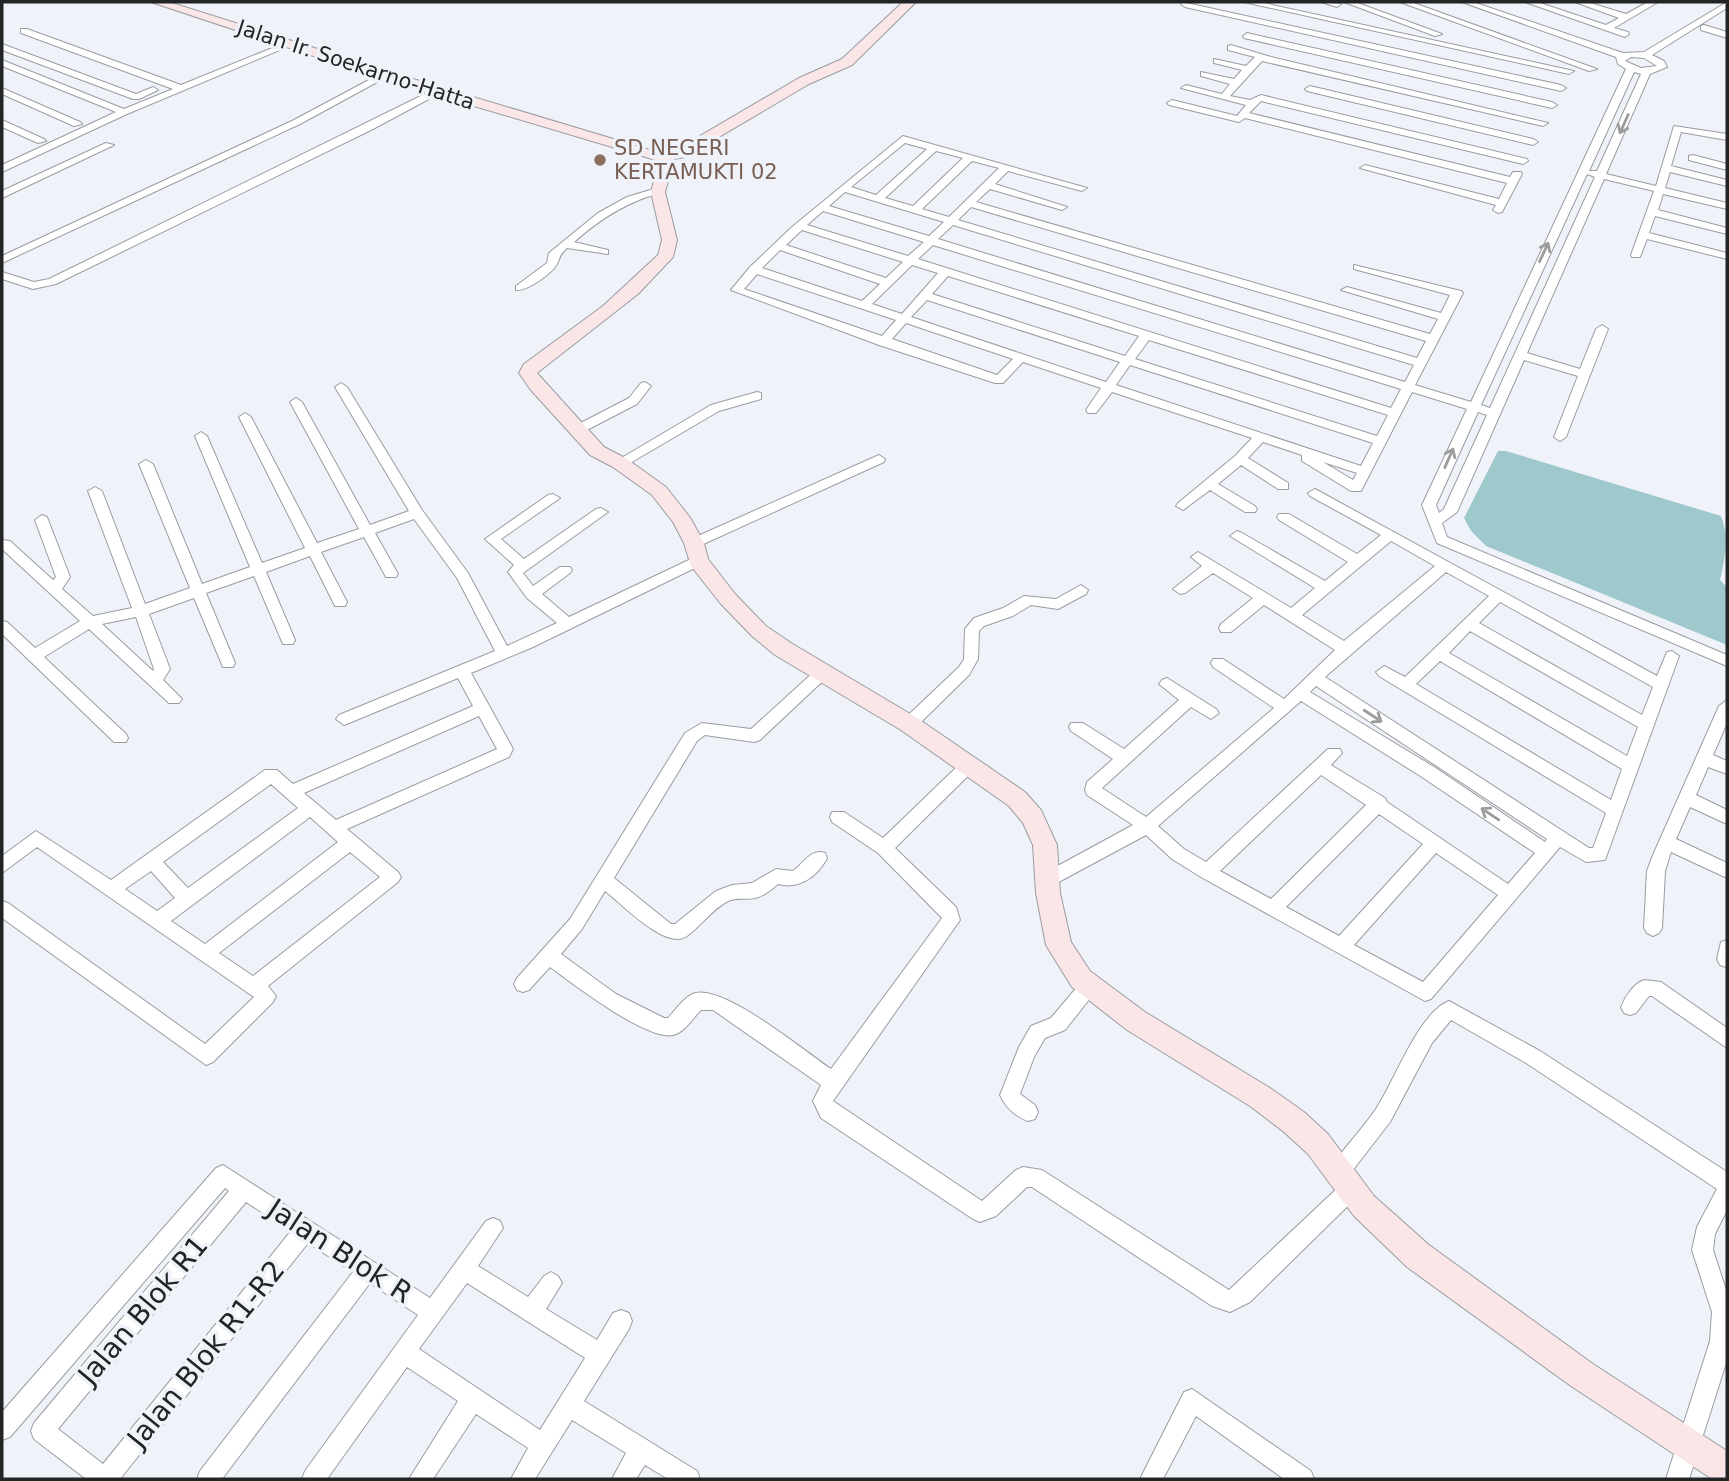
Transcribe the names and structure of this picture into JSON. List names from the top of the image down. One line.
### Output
{"streets":{"main road":["Jalan Ir. Soekarno-Hatta"],"street":["Jalan Blok R","Jalan Blok R1","Jalan Blok R1-R2"]},"crossings":[["Jalan Blok R","Jalan Blok R1"],["Jalan Blok R","Jalan Blok R1-R2"],["Jalan Blok R1","Jalan Blok R1-R2"]],"places":["SD NEGERI KERTAMUKTI 02"]}
